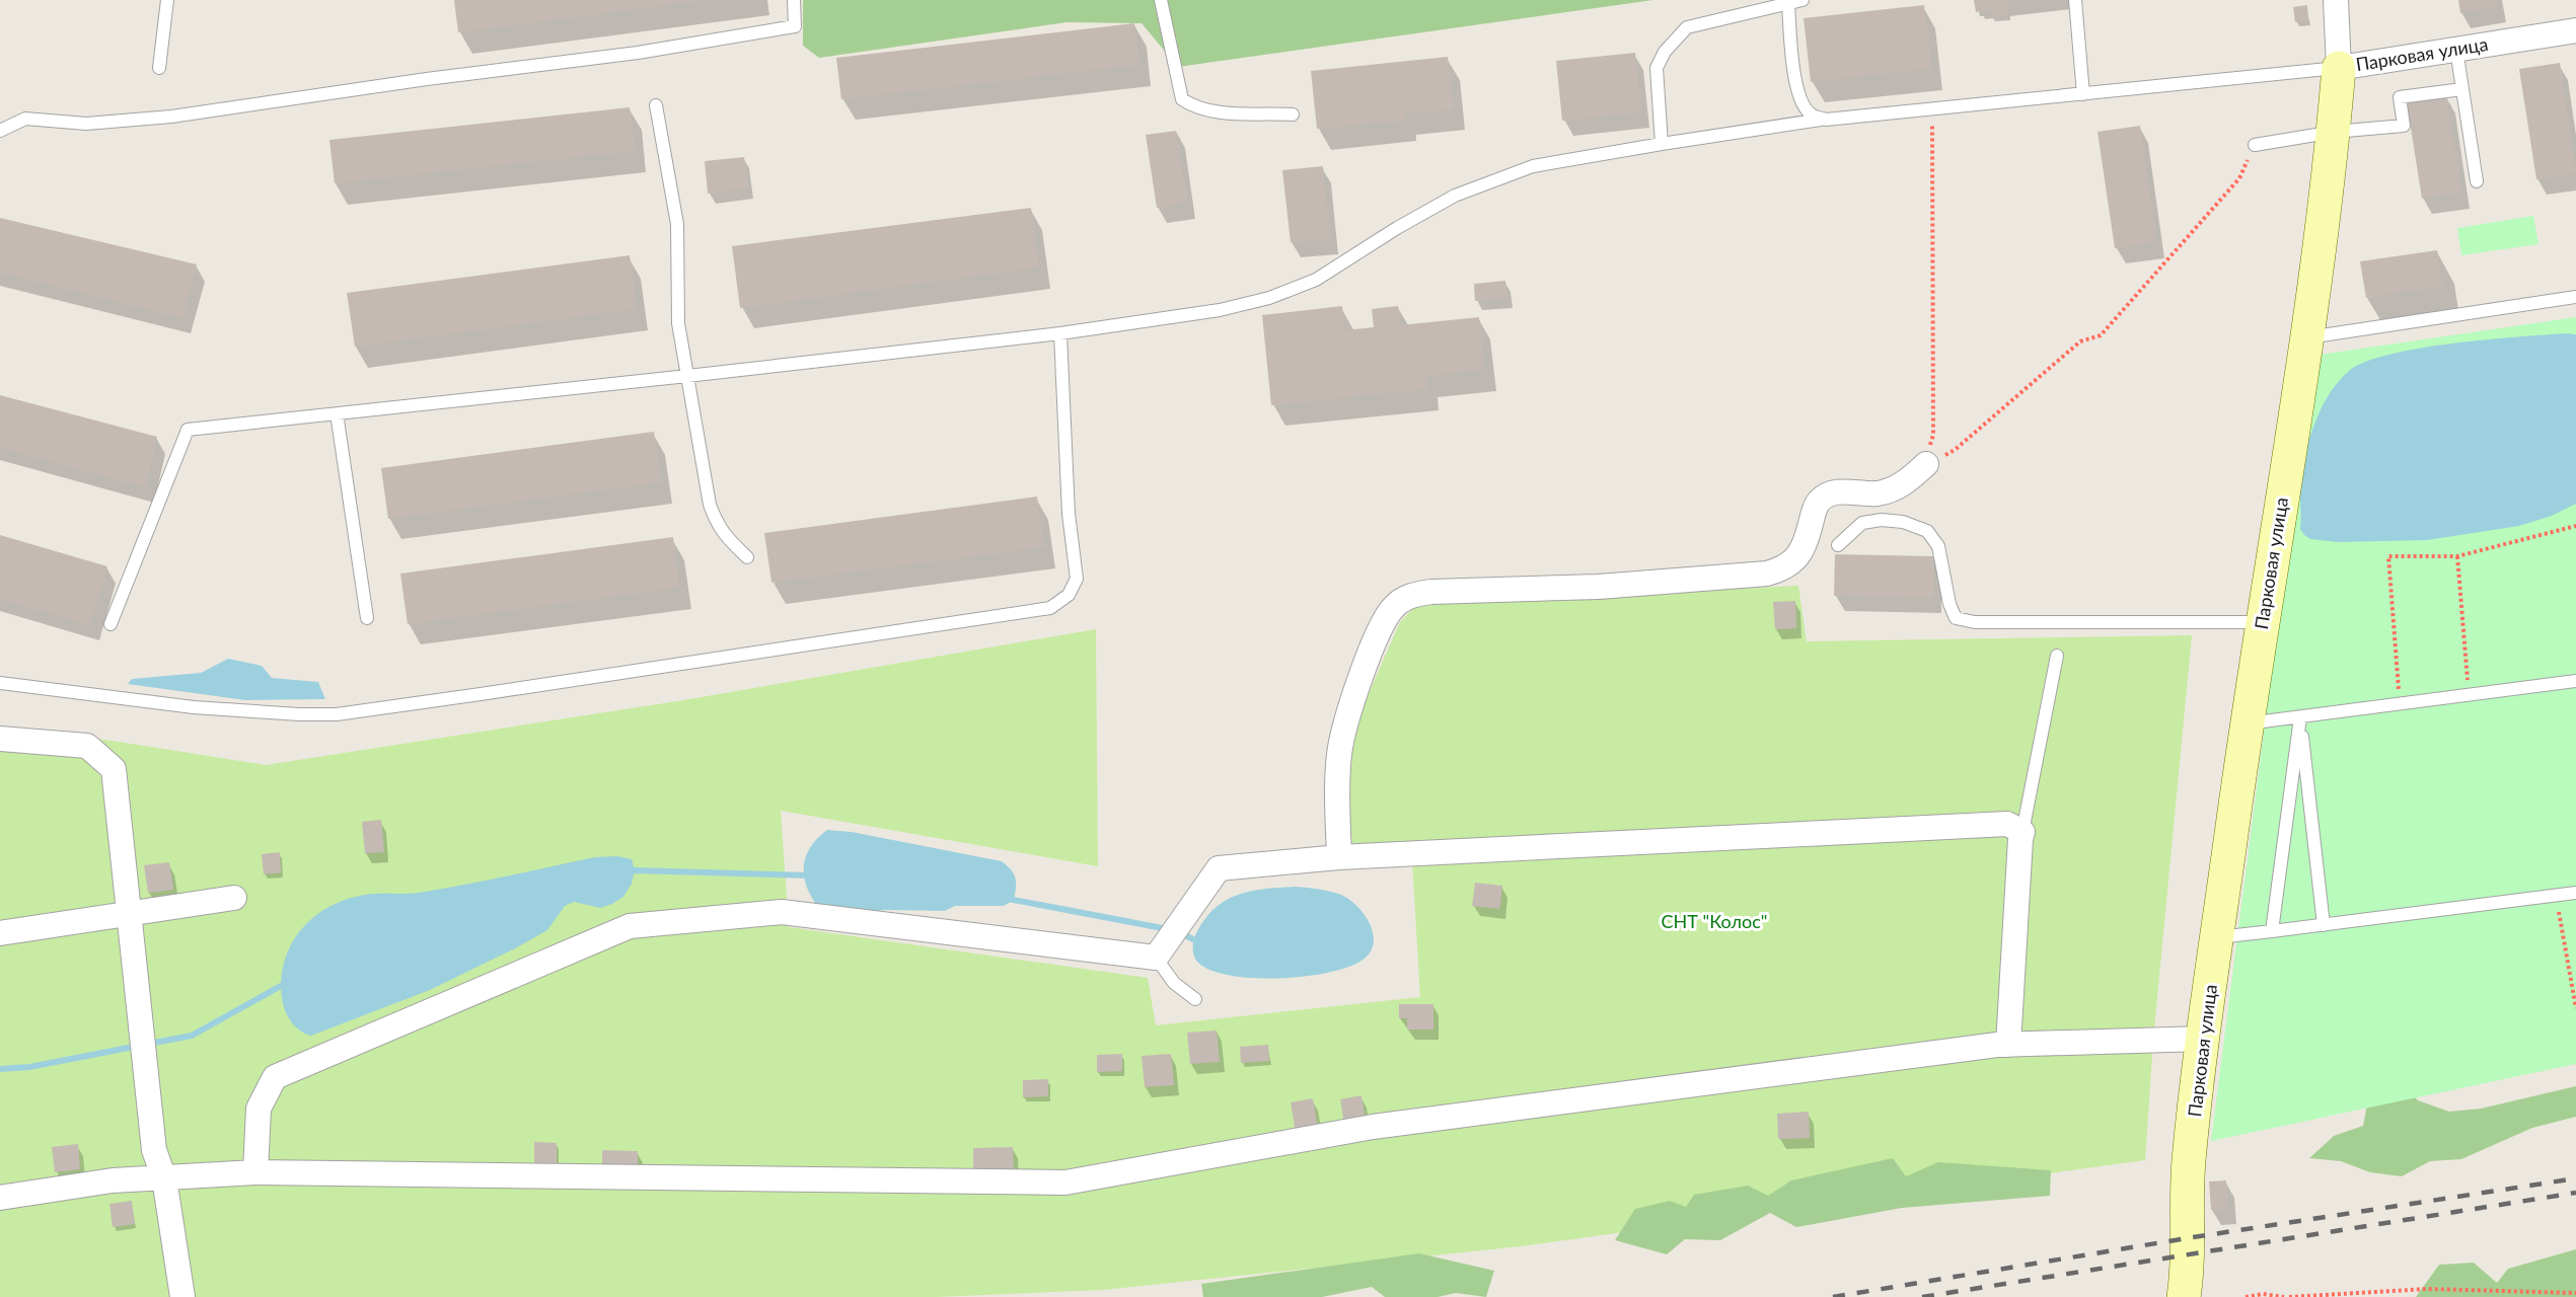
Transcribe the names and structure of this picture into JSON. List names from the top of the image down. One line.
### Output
{"streets":{"street":["Парковая улица"]},"parks":["СНТ \"Колос\""]}
